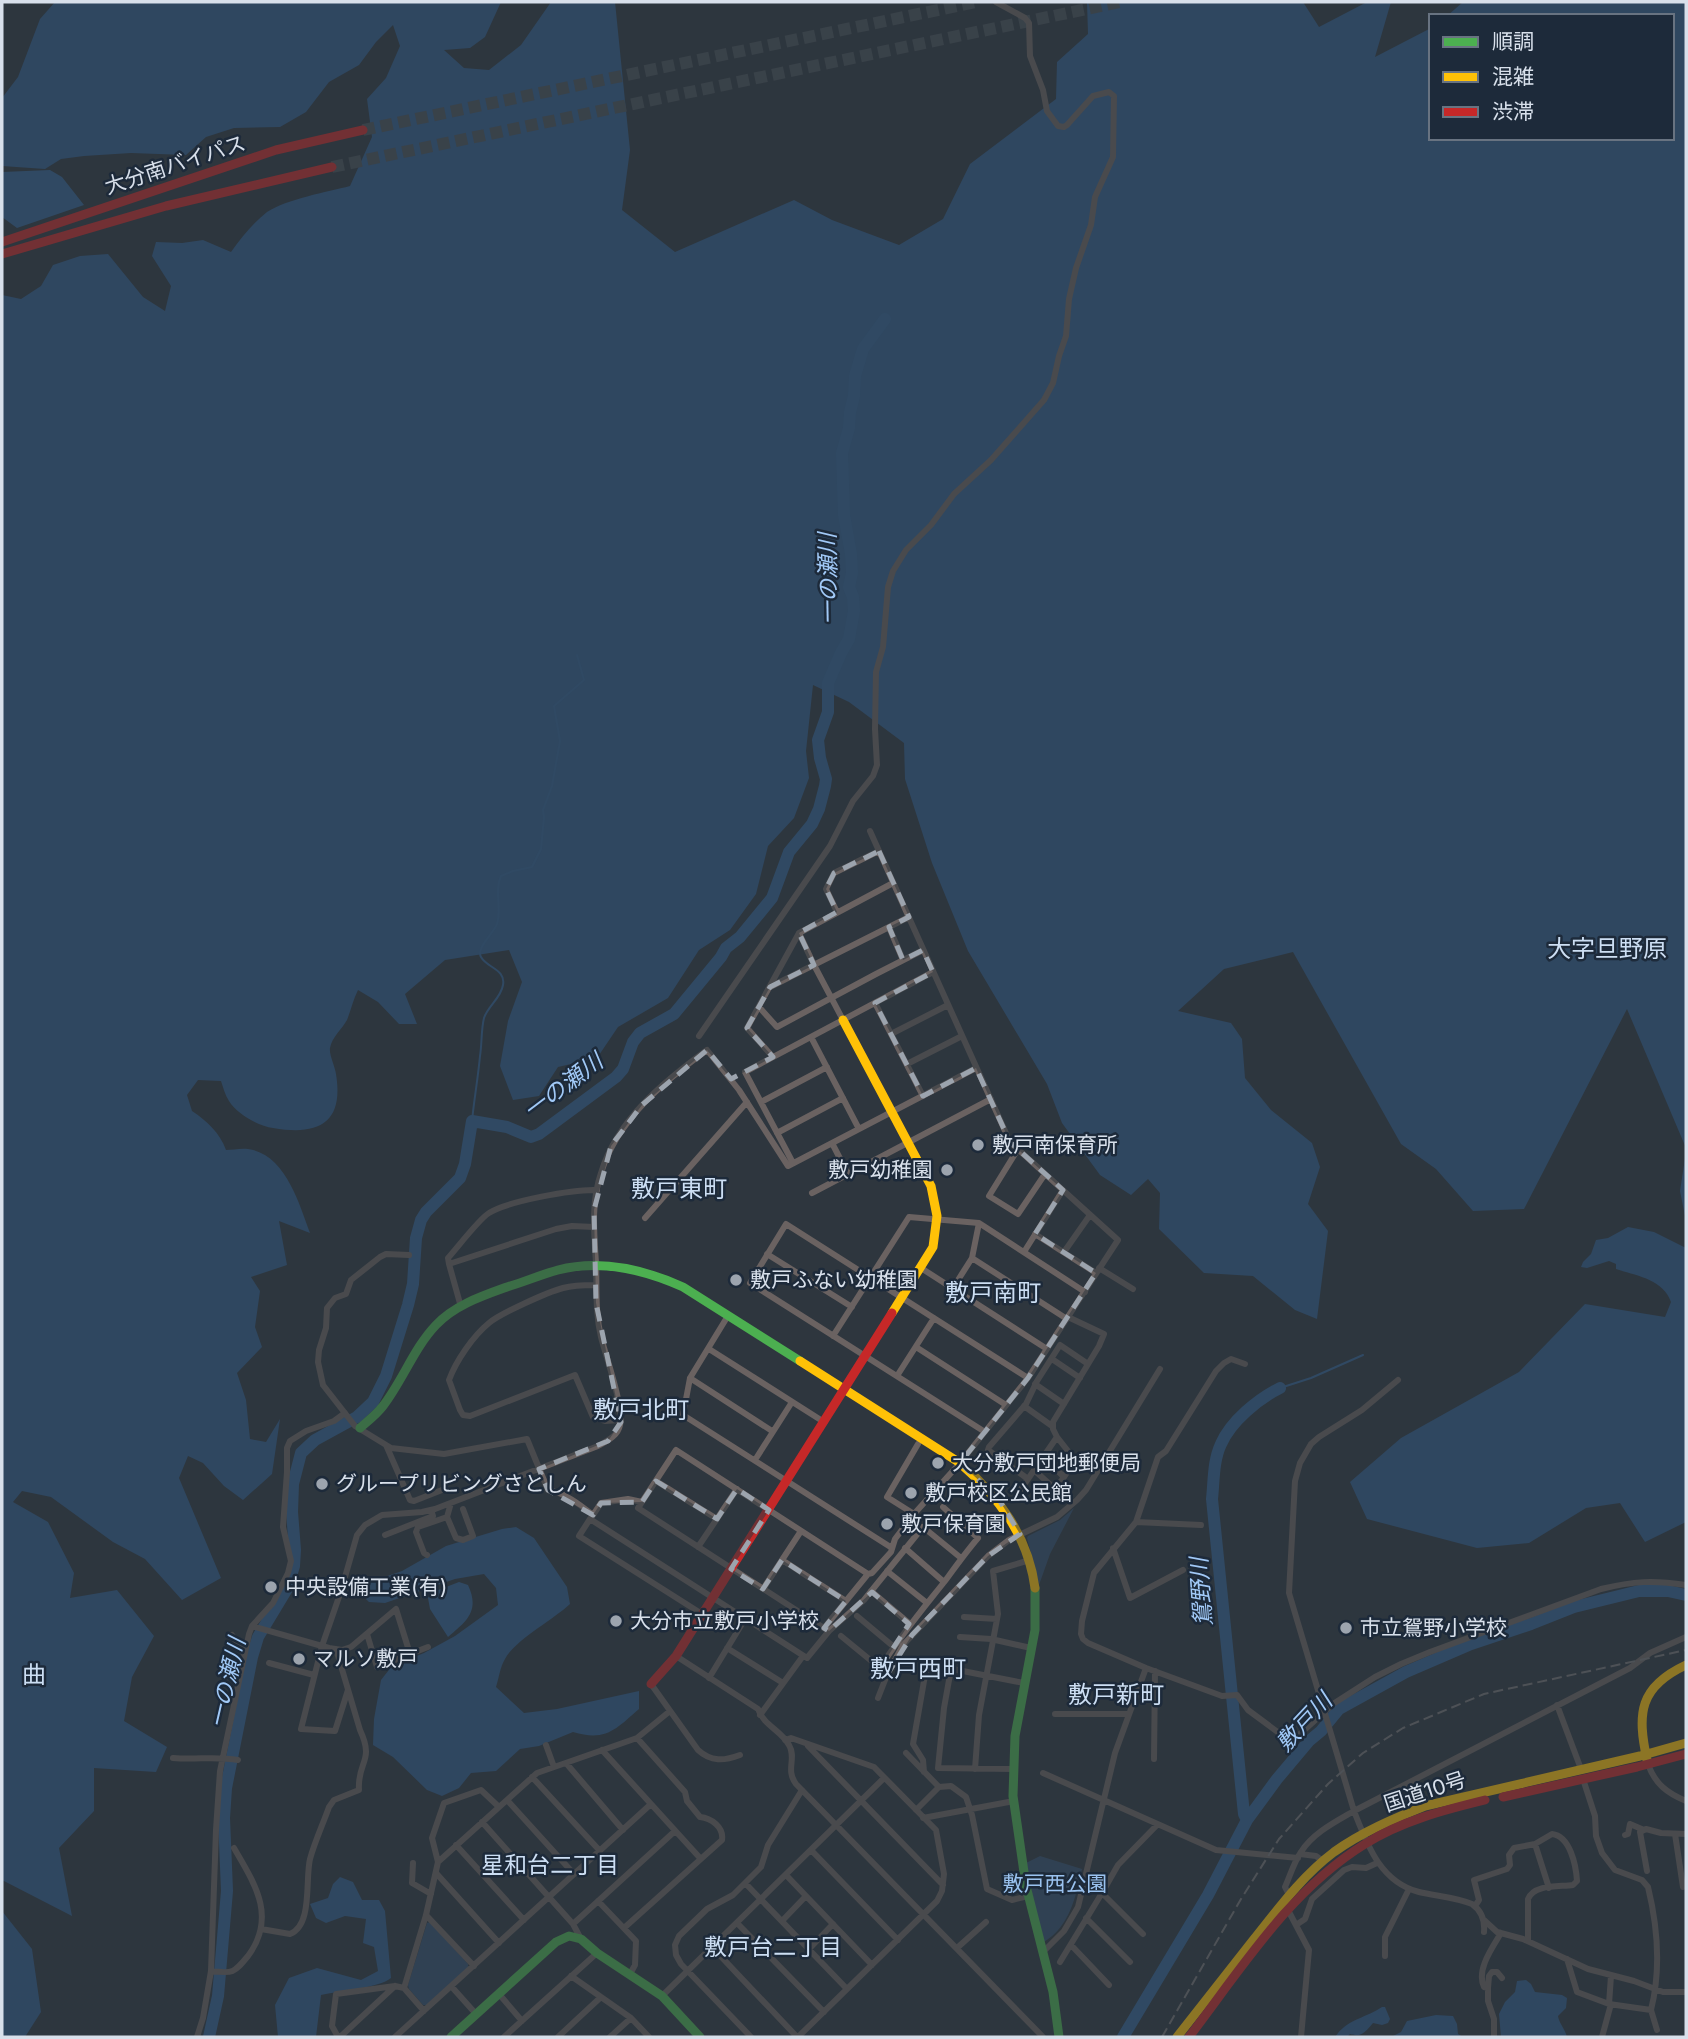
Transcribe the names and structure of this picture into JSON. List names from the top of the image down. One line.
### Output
{"streets":{"main road":["大分南バイパス","国道10号"]},"districts":["大字旦野原","敷戸東町","敷戸南町","敷戸北町","敷戸西町","曲","敷戸新町","星和台二丁目","敷戸台二丁目"],"water":["一の瀬川","鴛野川","敷戸川"],"parks":["敷戸西公園"],"places":["敷戸南保育所","敷戸幼稚園","敷戸ふない幼稚園","大分敷戸団地郵便局","グループリビングさとしん","敷戸校区公民館","敷戸保育園","中央設備工業(有)","大分市立敷戸小学校","市立鴛野小学校","マルソ敷戸"],"legend":["順調","混雑","渋滞"]}
